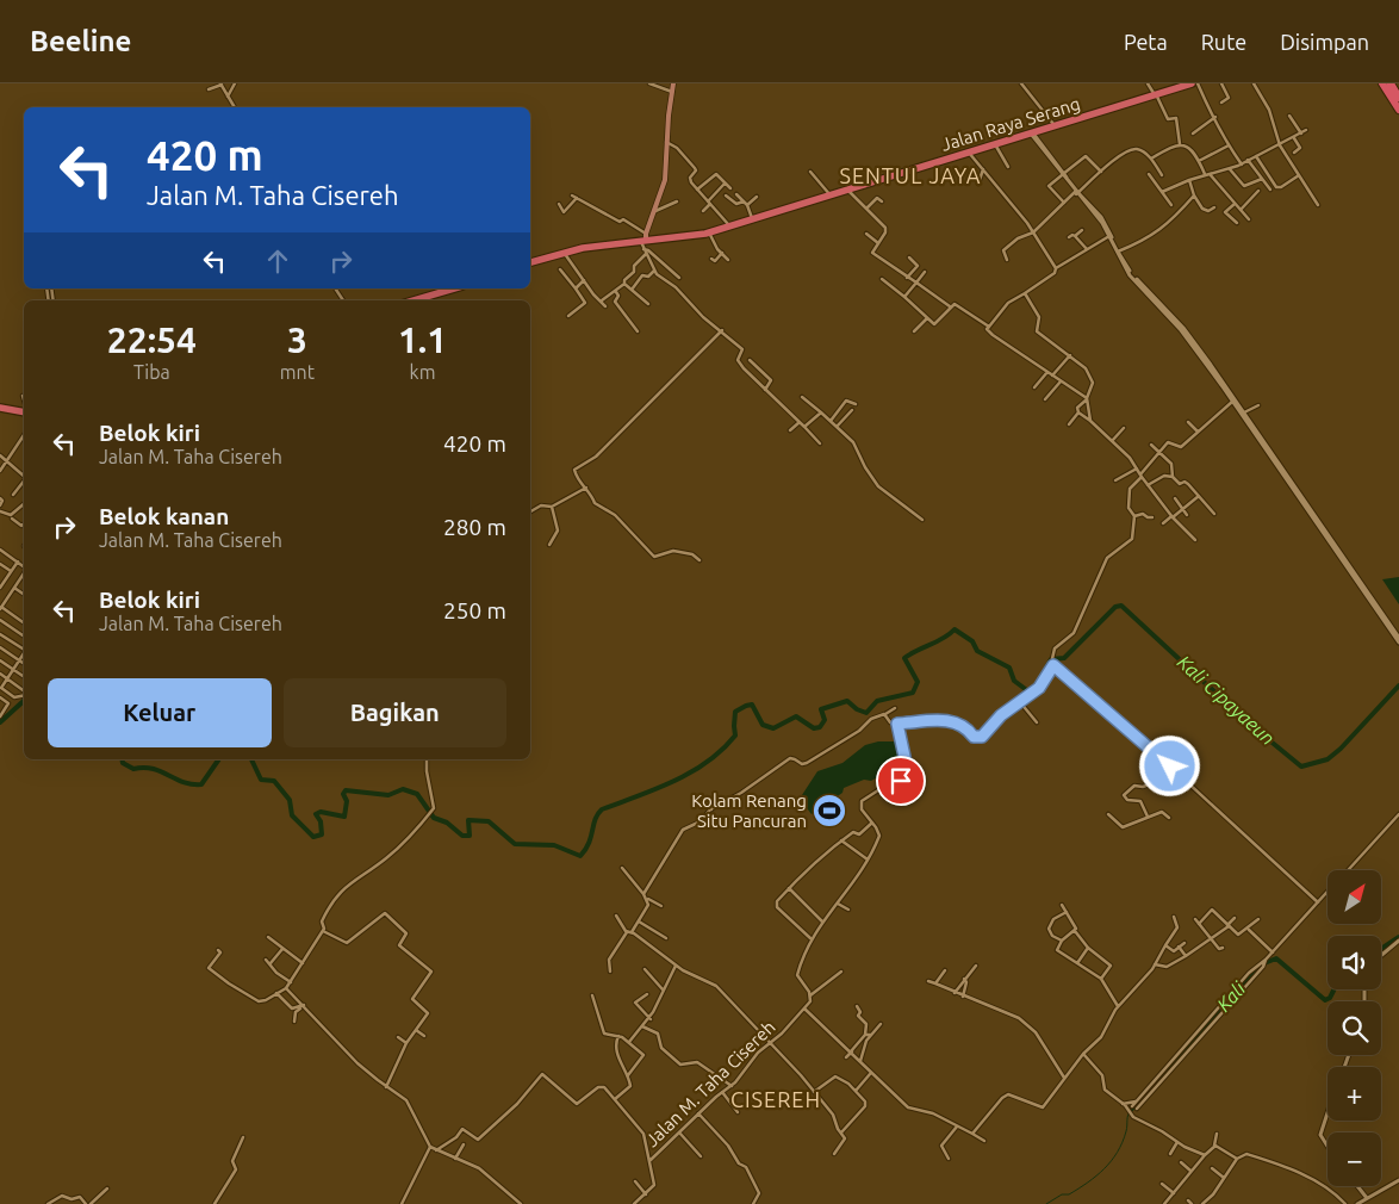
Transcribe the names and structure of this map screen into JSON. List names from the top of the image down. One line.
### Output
{"streets":{"highway":["Jalan Raya Serang"],"street":["Jalan M. Taha Cisereh"]},"districts":["SENTUL JAYA","CISEREH"],"water":["Kali Cipayaeun","Kali"],"places":{"sports":["Kolam Renang Situ Pancuran"]},"north":"top right","page":{"header":"Beeline","nav":["Peta","Rute","Disimpan"],"turn":["420 m","Jalan M. Taha Cisereh"],"eta":["22:54","Tiba","3","mnt","1.1","km"],"list":[{"name":"Belok kiri","note":"Jalan M. Taha Cisereh","value":"420 m"},{"name":"Belok kanan","note":"Jalan M. Taha Cisereh","value":"280 m"},{"name":"Belok kiri","note":"Jalan M. Taha Cisereh","value":"250 m"}],"buttons":["Keluar","Bagikan"],"map_buttons":["+","−"]}}
